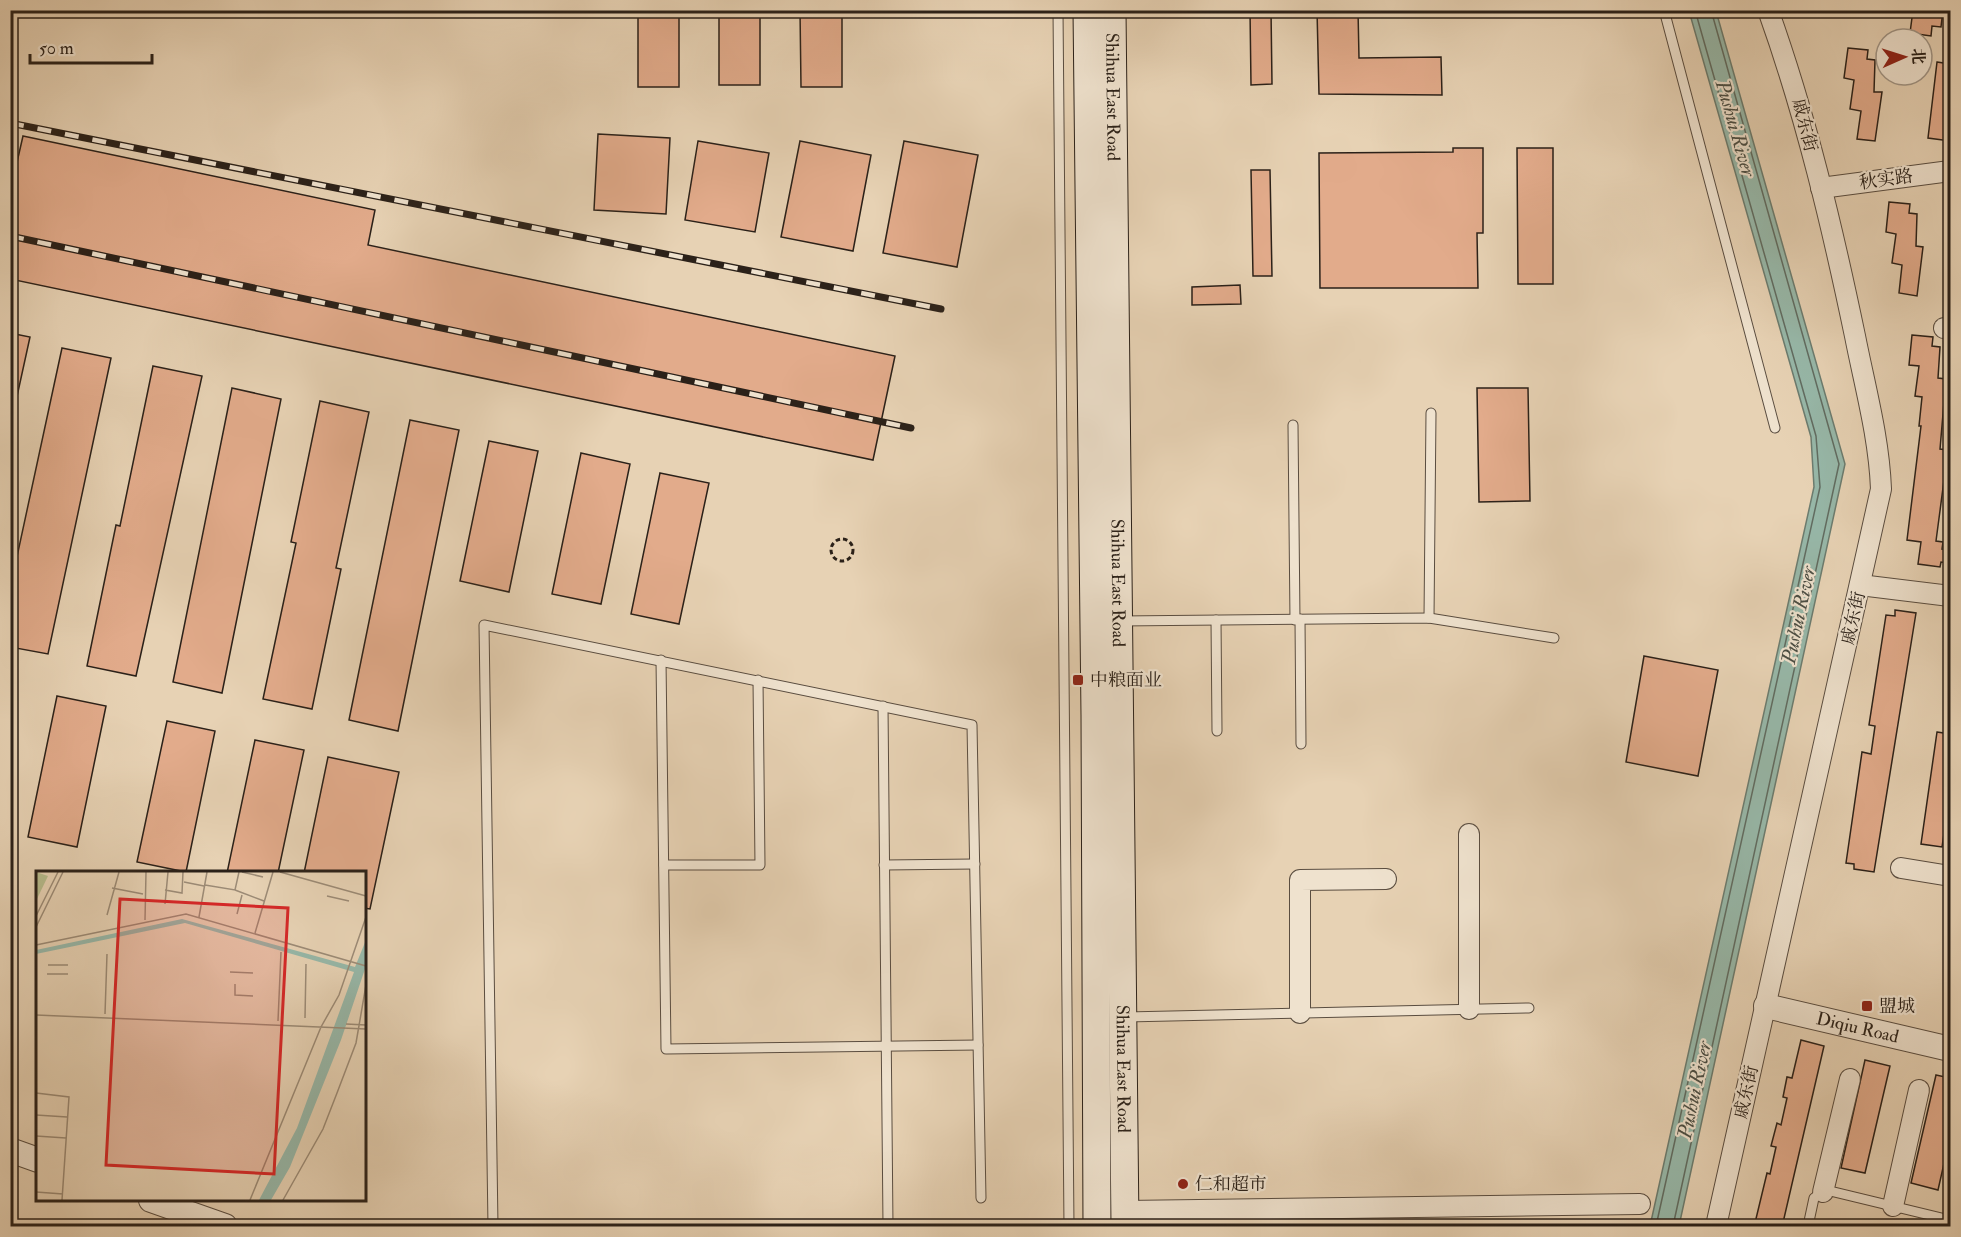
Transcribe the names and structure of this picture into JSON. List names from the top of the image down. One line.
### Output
{"streets":{"main road":["Shihua East Road"],"street":["戚东街","秋实路","Diqiu Road"]},"crossings":[["戚东街","秋实路"],["戚东街","Diqiu Road"]],"water":["Pushui River"],"places":{"transit":["中粮面业","盟城"],"other":["仁和超市"]},"scale_bar":"50 m","north":"right"}
